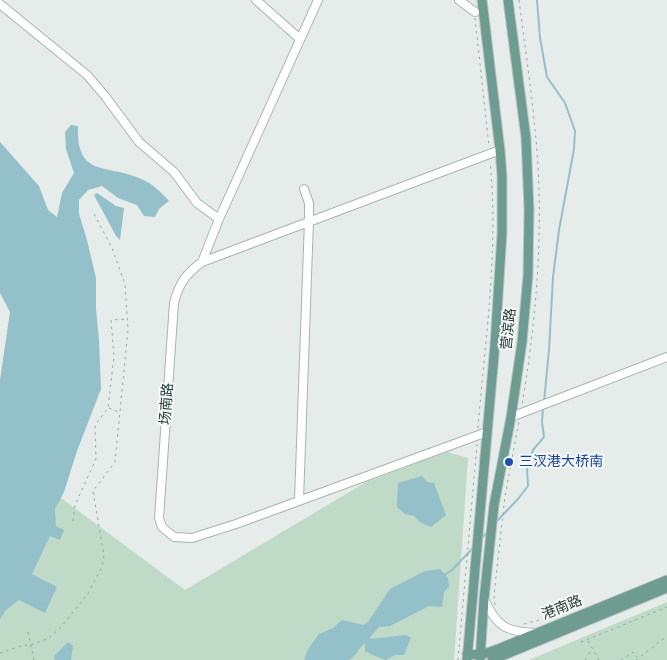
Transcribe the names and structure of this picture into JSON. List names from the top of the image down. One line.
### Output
{"streets":{"main road":["营滨路","港南路"],"street":["场南路"]},"crossings":[["营滨路","场南路"],["营滨路","港南路"]],"places":["三汊港大桥南"]}
